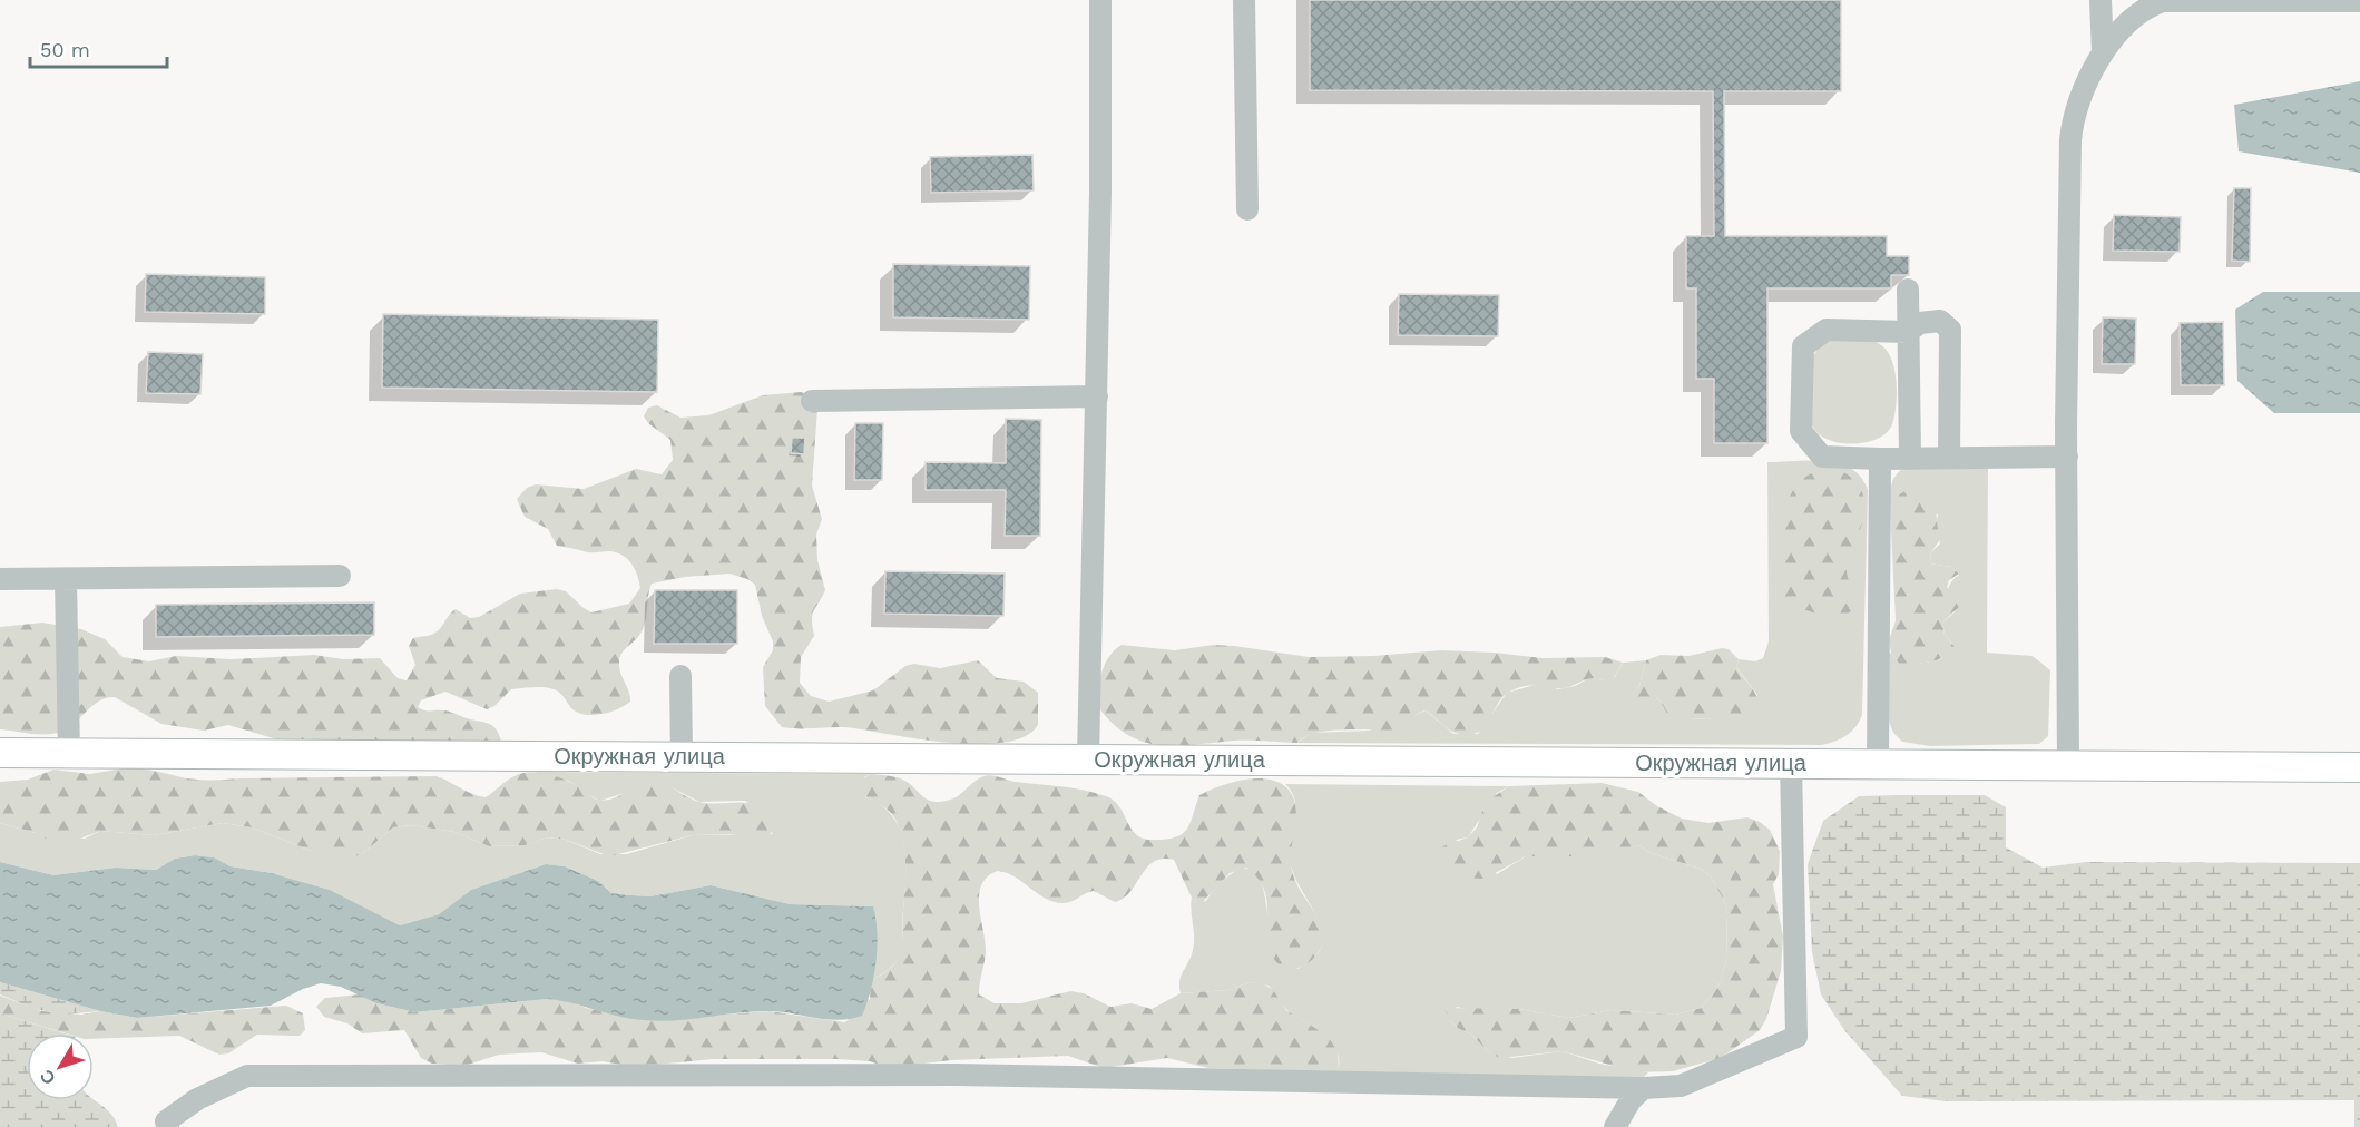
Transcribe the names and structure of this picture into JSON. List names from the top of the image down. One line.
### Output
{"streets":{"main road":["Окружная улица"]},"scale_bar":"50 m","north":"bottom left"}
